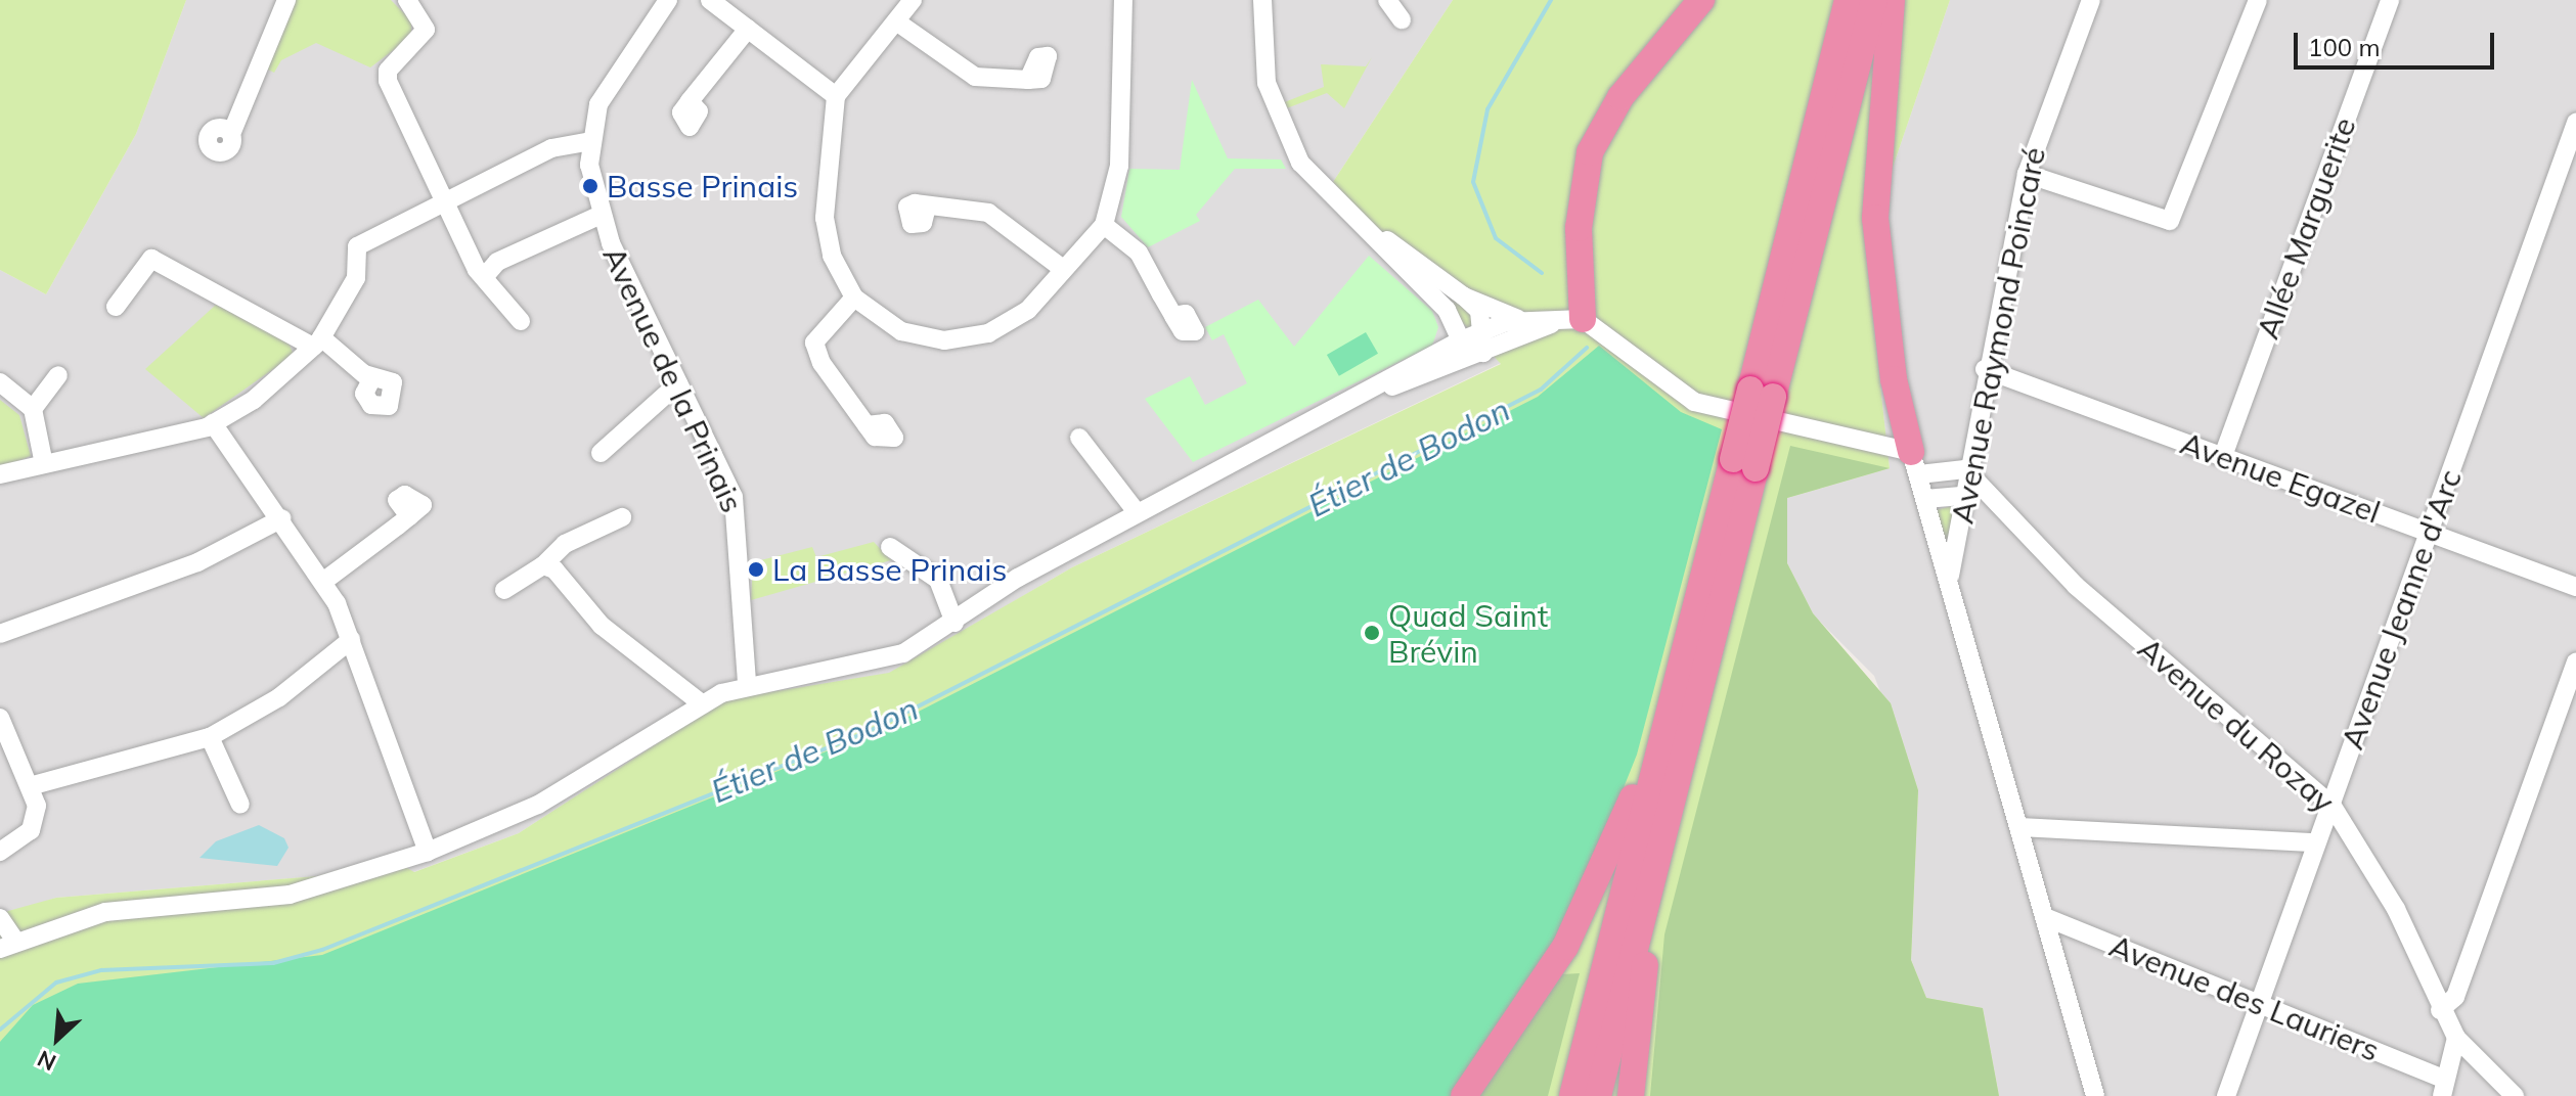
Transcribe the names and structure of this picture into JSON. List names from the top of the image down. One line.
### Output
{"streets":{"street":["Allée Marguerite","Avenue Raymond Poincaré","Avenue de la Prinais","Avenue Egazel","Avenue Jeanne d'Arc","Avenue du Rozay","Avenue des Lauriers"]},"crossings":[["Allée Marguerite","Avenue Egazel"],["Avenue Raymond Poincaré","Avenue Egazel"],["Avenue Raymond Poincaré","Avenue du Rozay"],["Avenue Raymond Poincaré","Avenue des Lauriers"],["Avenue Egazel","Avenue Jeanne d'Arc"],["Avenue Jeanne d'Arc","Avenue du Rozay"],["Avenue Jeanne d'Arc","Avenue des Lauriers"]],"water":["Étier de Bodon"],"places":["Basse Prinais","La Basse Prinais","Quad Saint Brévin"],"scale_bar":"100 m","north":"bottom left"}
